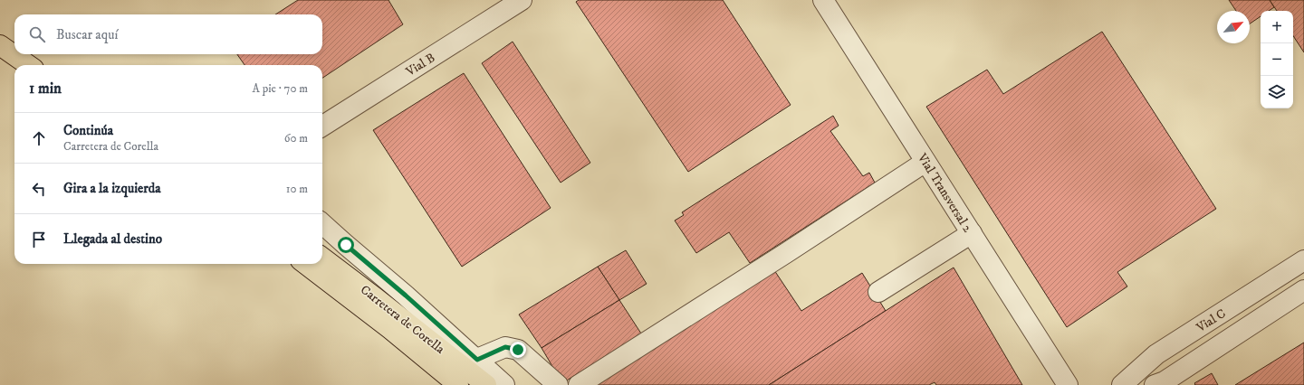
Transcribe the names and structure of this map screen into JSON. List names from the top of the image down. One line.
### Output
{"streets":{"main road":["Carretera de Corella"],"street":["Vial B","Vial Transversal 2","Vial C"]},"north":"top right","page":{"map_buttons":["+","−"],"search":"Buscar aquí","heading":["1 min","A pie · 70 m"],"list":[["Continúa","Carretera de Corella","60 m"],["Gira a la izquierda","10 m"],"Llegada al destino"]}}
